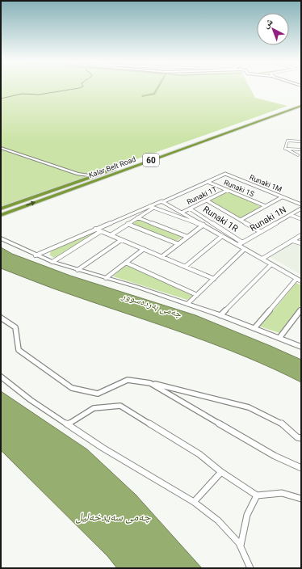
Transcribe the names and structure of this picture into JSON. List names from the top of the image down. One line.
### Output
{"streets":{"highway":["60","Kalar Belt Road"],"street":["Runaki 1M","Runaki 1S","Runaki 1T","Runaki 1R","Runaki 1N"]},"crossings":[["Runaki 1M","Runaki 1S"],["Runaki 1S","Runaki 1T"],["Runaki 1T","Runaki 1R"],["Runaki 1R","Runaki 1N"]],"water":["چەمی بەردەسوور","چەمی سەیدخەلیل"],"north":"top left"}
